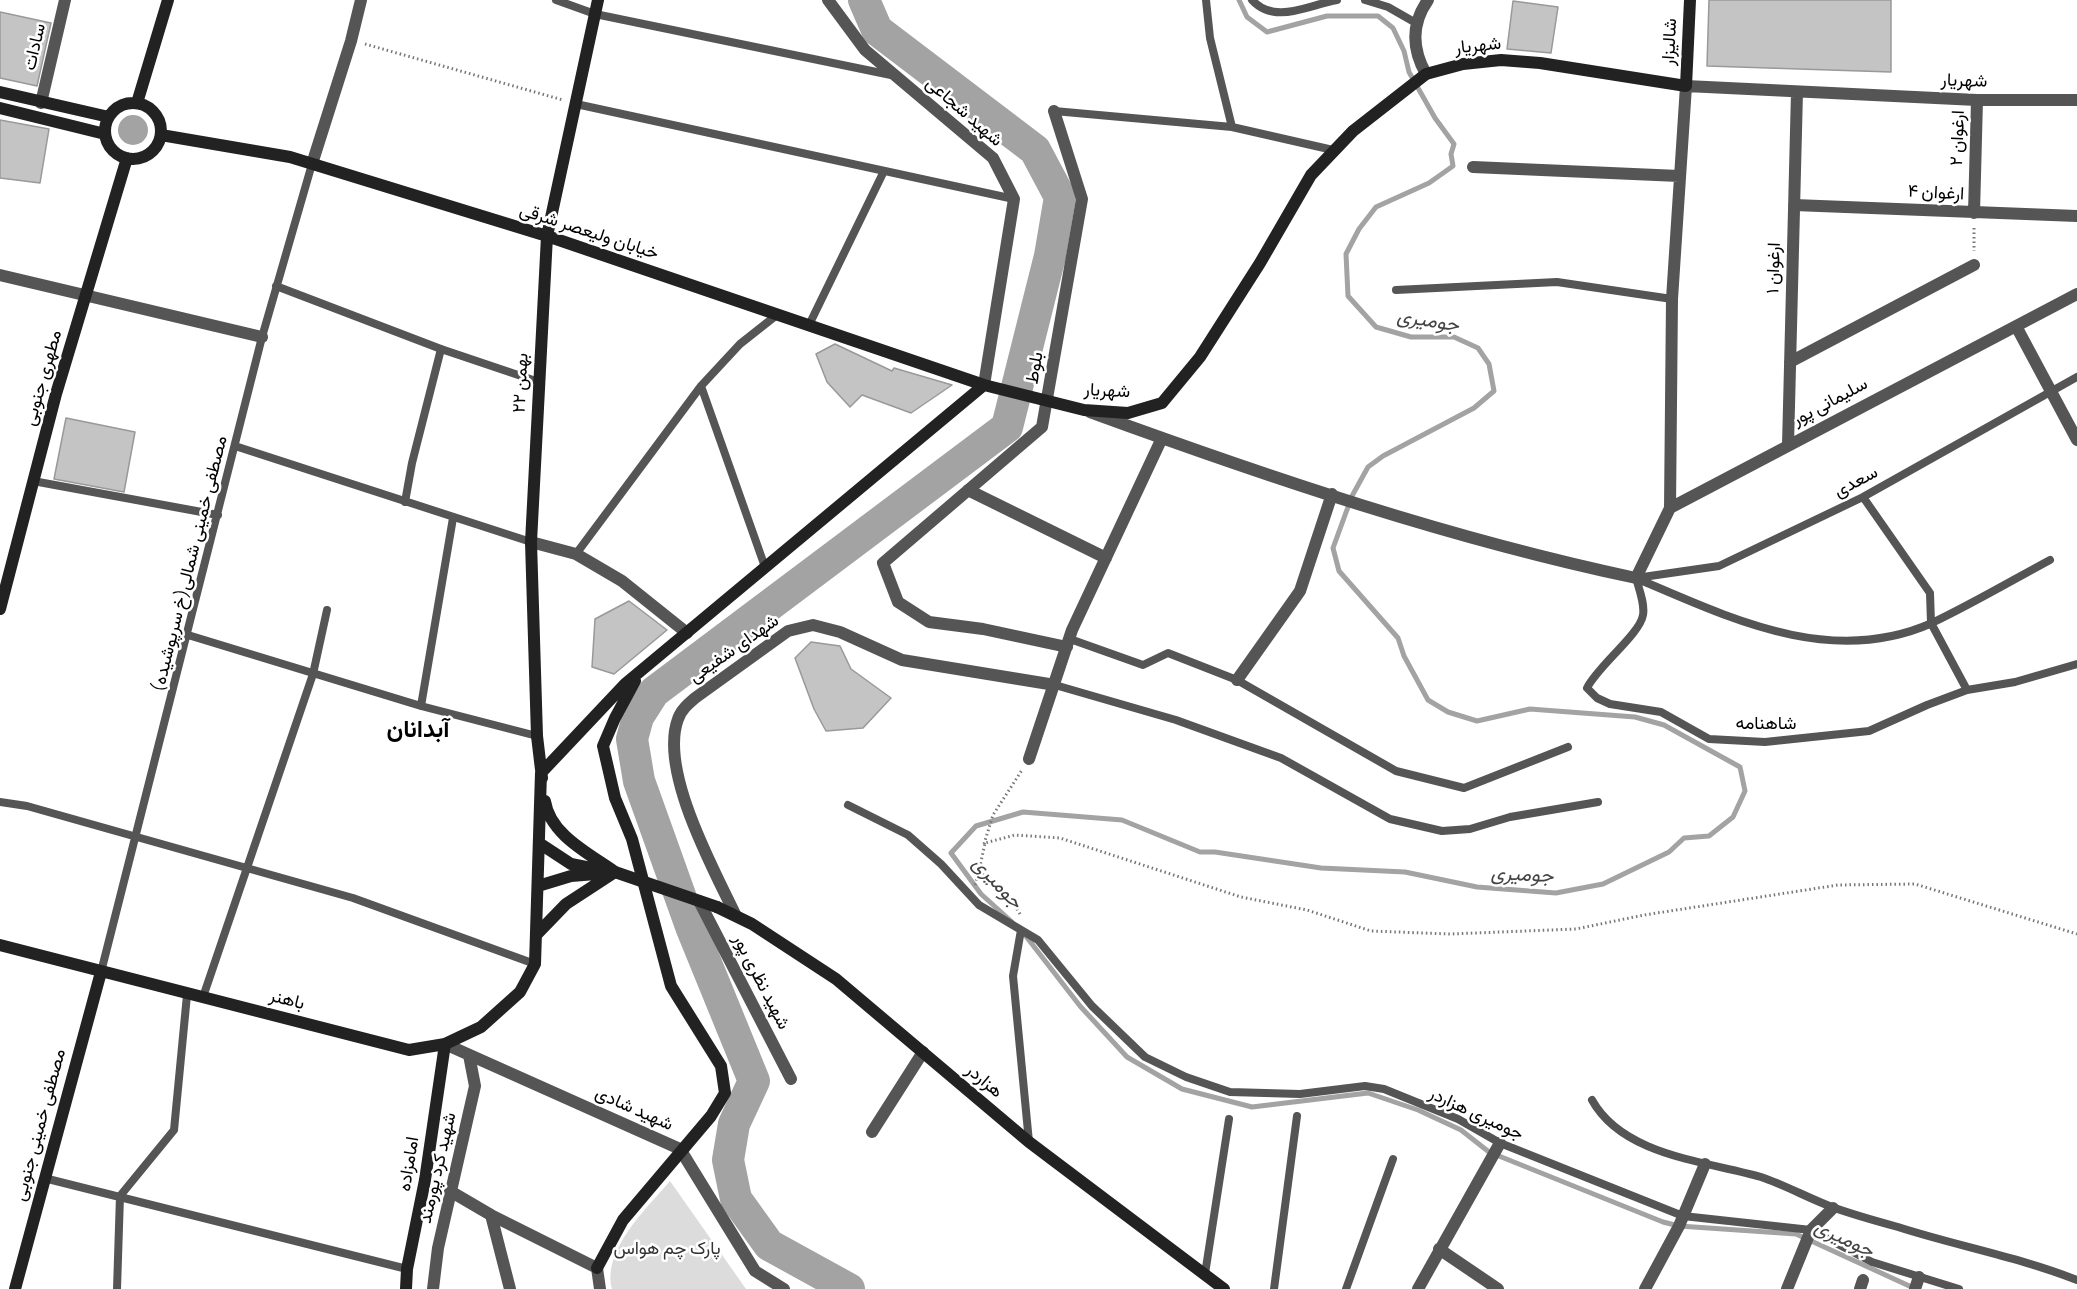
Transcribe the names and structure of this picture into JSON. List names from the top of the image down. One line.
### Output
{"streets":{"main road":["شالیزار","شهریار","خیابان ولیعصر شرقی","مطهری جنوبی","۲۲ بهمن","باهنر","هزاردر","مصطفی خمینی جنوبی","امامزاده"],"street":["سادات","شهید شجاعی","ارغوان ۲","ارغوان ۴","ارغوان ۱","بلوط","سلیمانی پور","شهدای شفیعی","شهید نظری پور","شهید شادی","شهید کرد پورمند"],"lane":["سعدی","مصطفی خمینی شمالی(خ سرپوشیده)","شاهنامه","جومیری هزاردر"]},"crossings":[["شالیزار","شهریار"],["شهریار","ارغوان ۲"],["شهریار","خیابان ولیعصر شرقی"],["شهریار","ارغوان ۱"],["شهریار","بلوط"],["ارغوان ۲","ارغوان ۴"],["ارغوان ۴","ارغوان ۱"],["خیابان ولیعصر شرقی","مطهری جنوبی"],["خیابان ولیعصر شرقی","۲۲ بهمن"],["خیابان ولیعصر شرقی","مصطفی خمینی شمالی(خ سرپوشیده)"],["ارغوان ۱","سلیمانی پور"],["سعدی","شاهنامه"],["مصطفی خمینی شمالی(خ سرپوشیده)","باهنر"],["مصطفی خمینی شمالی(خ سرپوشیده)","مصطفی خمینی جنوبی"],["شهدای شفیعی","هزاردر"],["شهید نظری پور","هزاردر"],["باهنر","شهید شادی"],["باهنر","مصطفی خمینی جنوبی"],["باهنر","امامزاده"],["شهید شادی","امامزاده"],["شهید شادی","شهید کرد پورمند"]],"districts":["آبدانان"],"water":["جومیری"],"parks":["پارک چم هواس"]}
